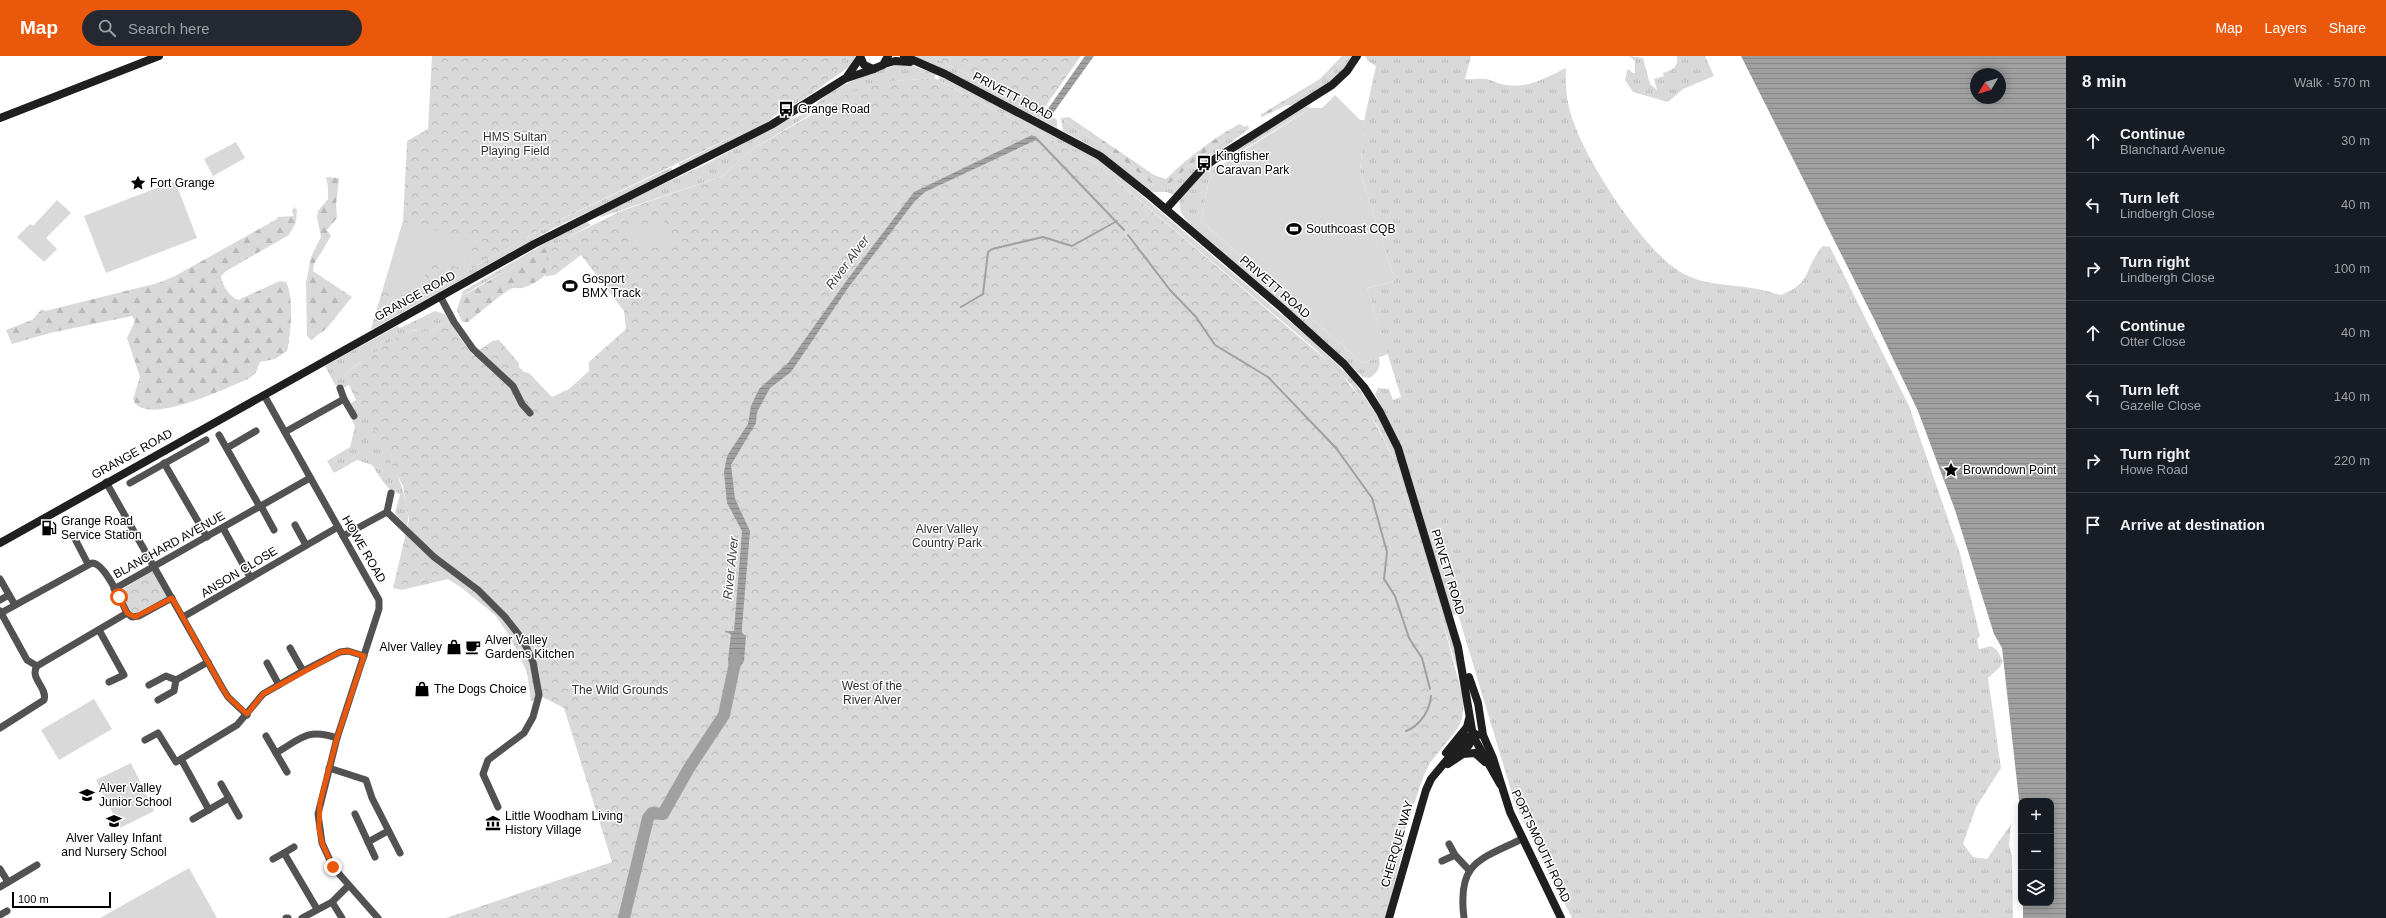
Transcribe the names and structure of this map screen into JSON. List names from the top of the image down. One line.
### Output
{"streets":{"street":["PRIVETT ROAD","GRANGE ROAD","BLANCHARD AVENUE","HOWE ROAD","ANSON CLOSE","CHERQUE WAY","PORTSMOUTH ROAD"]},"crossings":[["PRIVETT ROAD","GRANGE ROAD"],["PRIVETT ROAD","CHERQUE WAY"],["PRIVETT ROAD","PORTSMOUTH ROAD"],["GRANGE ROAD","HOWE ROAD"],["BLANCHARD AVENUE","HOWE ROAD"],["HOWE ROAD","ANSON CLOSE"],["CHERQUE WAY","PORTSMOUTH ROAD"]],"water":["River Alver"],"parks":["HMS Sultan Playing Field","Alver Valley Country Park","West of the River Alver","The Wild Grounds"],"places":{"bus stop":["Grange Road","Kingfisher Caravan Park"],"place":["Fort Grange","Browndown Point"],"sports":["Southcoast CQB","Gosport BMX Track"],"fuel station":["Grange Road Service Station"],"shop":["Alver Valley","The Dogs Choice"],"cafe":["Alver Valley Gardens Kitchen"],"school or university":["Alver Valley Junior School","Alver Valley Infant and Nursery School"],"museum":["Little Woodham Living History Village"]},"scale_bar":"100 m","north":"bottom left","page":{"header":"Map","search":"Search here","nav":["Map","Layers","Share"],"heading":["8 min","Walk · 570 m"],"list":[["Continue","Blanchard Avenue","30 m"],["Turn left","Lindbergh Close","40 m"],["Turn right","Lindbergh Close","100 m"],["Continue","Otter Close","40 m"],["Turn left","Gazelle Close","140 m"],["Turn right","Howe Road","220 m"],"Arrive at destination"],"map_buttons":["+","−"],"scale":"100 m"}}
